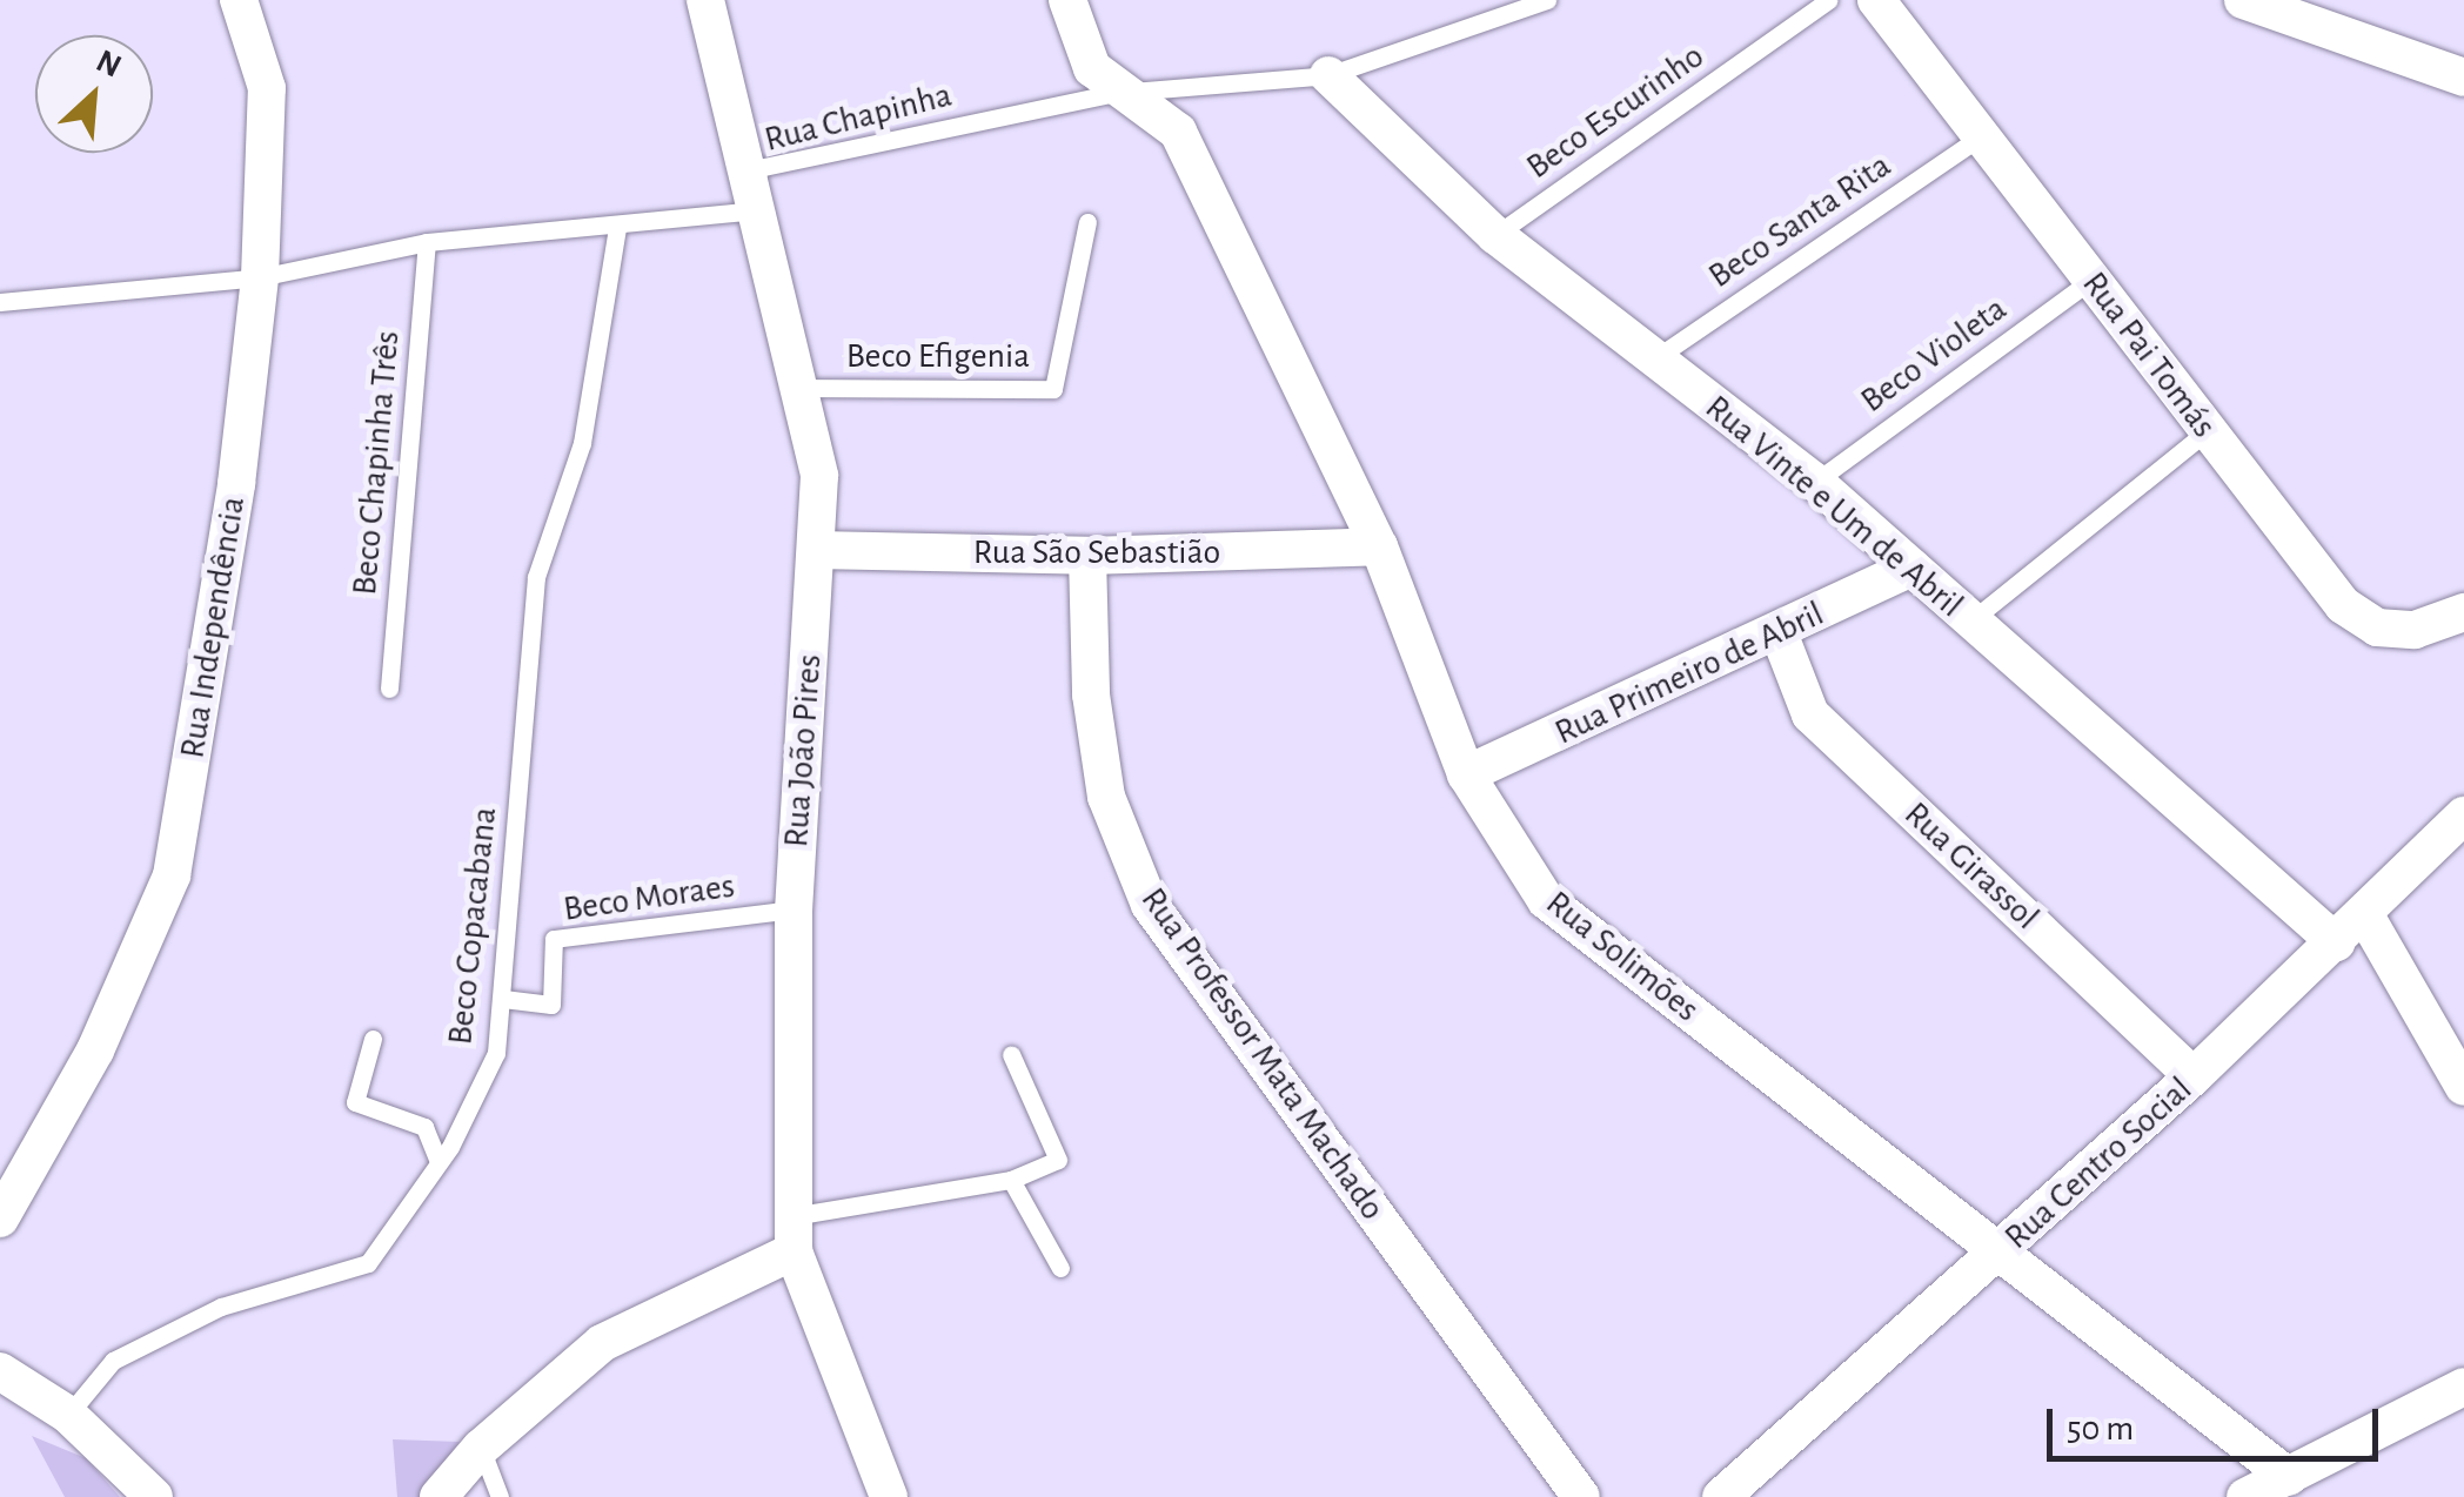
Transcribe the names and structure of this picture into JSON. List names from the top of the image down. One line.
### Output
{"streets":{"street":["Rua Pai Tomás","Rua Vinte e Um de Abril","Rua São Sebastião","Rua Independência","Rua Primeiro de Abril","Rua João Pires","Rua Girassol","Rua Solimões","Rua Professor Mata Machado","Rua Centro Social"],"lane":["Beco Escurinho","Rua Chapinha","Beco Santa Rita","Beco Violeta","Beco Efigenia","Beco Chapinha Três","Beco Moraes","Beco Copacabana"]},"crossings":[["Beco Escurinho","Rua Vinte e Um de Abril"],["Rua Chapinha","Rua Vinte e Um de Abril"],["Rua Chapinha","Rua João Pires"],["Rua Chapinha","Rua Solimões"],["Beco Santa Rita","Rua Pai Tomás"],["Beco Santa Rita","Rua Vinte e Um de Abril"],["Beco Violeta","Rua Pai Tomás"],["Beco Violeta","Rua Vinte e Um de Abril"],["Beco Efigenia","Rua João Pires"],["Rua Vinte e Um de Abril","Rua Primeiro de Abril"],["Rua Vinte e Um de Abril","Rua Centro Social"],["Rua São Sebastião","Rua João Pires"],["Rua São Sebastião","Rua Solimões"],["Rua São Sebastião","Rua Professor Mata Machado"],["Rua Primeiro de Abril","Rua Girassol"],["Rua Primeiro de Abril","Rua Solimões"],["Rua João Pires","Beco Moraes"],["Rua Girassol","Rua Centro Social"],["Beco Moraes","Beco Copacabana"],["Rua Solimões","Rua Centro Social"]],"scale_bar":"50 m","north":"top right"}
